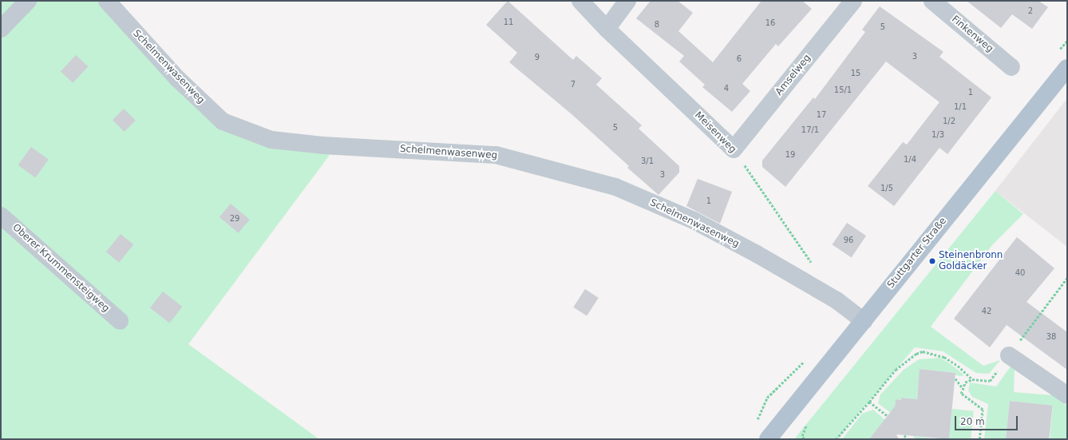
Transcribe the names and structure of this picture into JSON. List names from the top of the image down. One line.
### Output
{"streets":{"main road":["Stuttgarter Straße"],"street":["Finkenweg","Schelmenwasenweg","Amselweg","Meisenweg","Oberer Krummensteigweg"]},"crossings":[["Schelmenwasenweg","Stuttgarter Straße"],["Amselweg","Meisenweg"]],"places":["Steinenbronn Goldäcker"],"house_numbers":["2","11","16","8","5","3","9","6","15","7","4","15/1","1","1/1","17","1/2","5","17/1","1/3","19","1/4","3/1","3","1/5","1","29","96","40","42","38"],"scale_bar":"20 m"}
